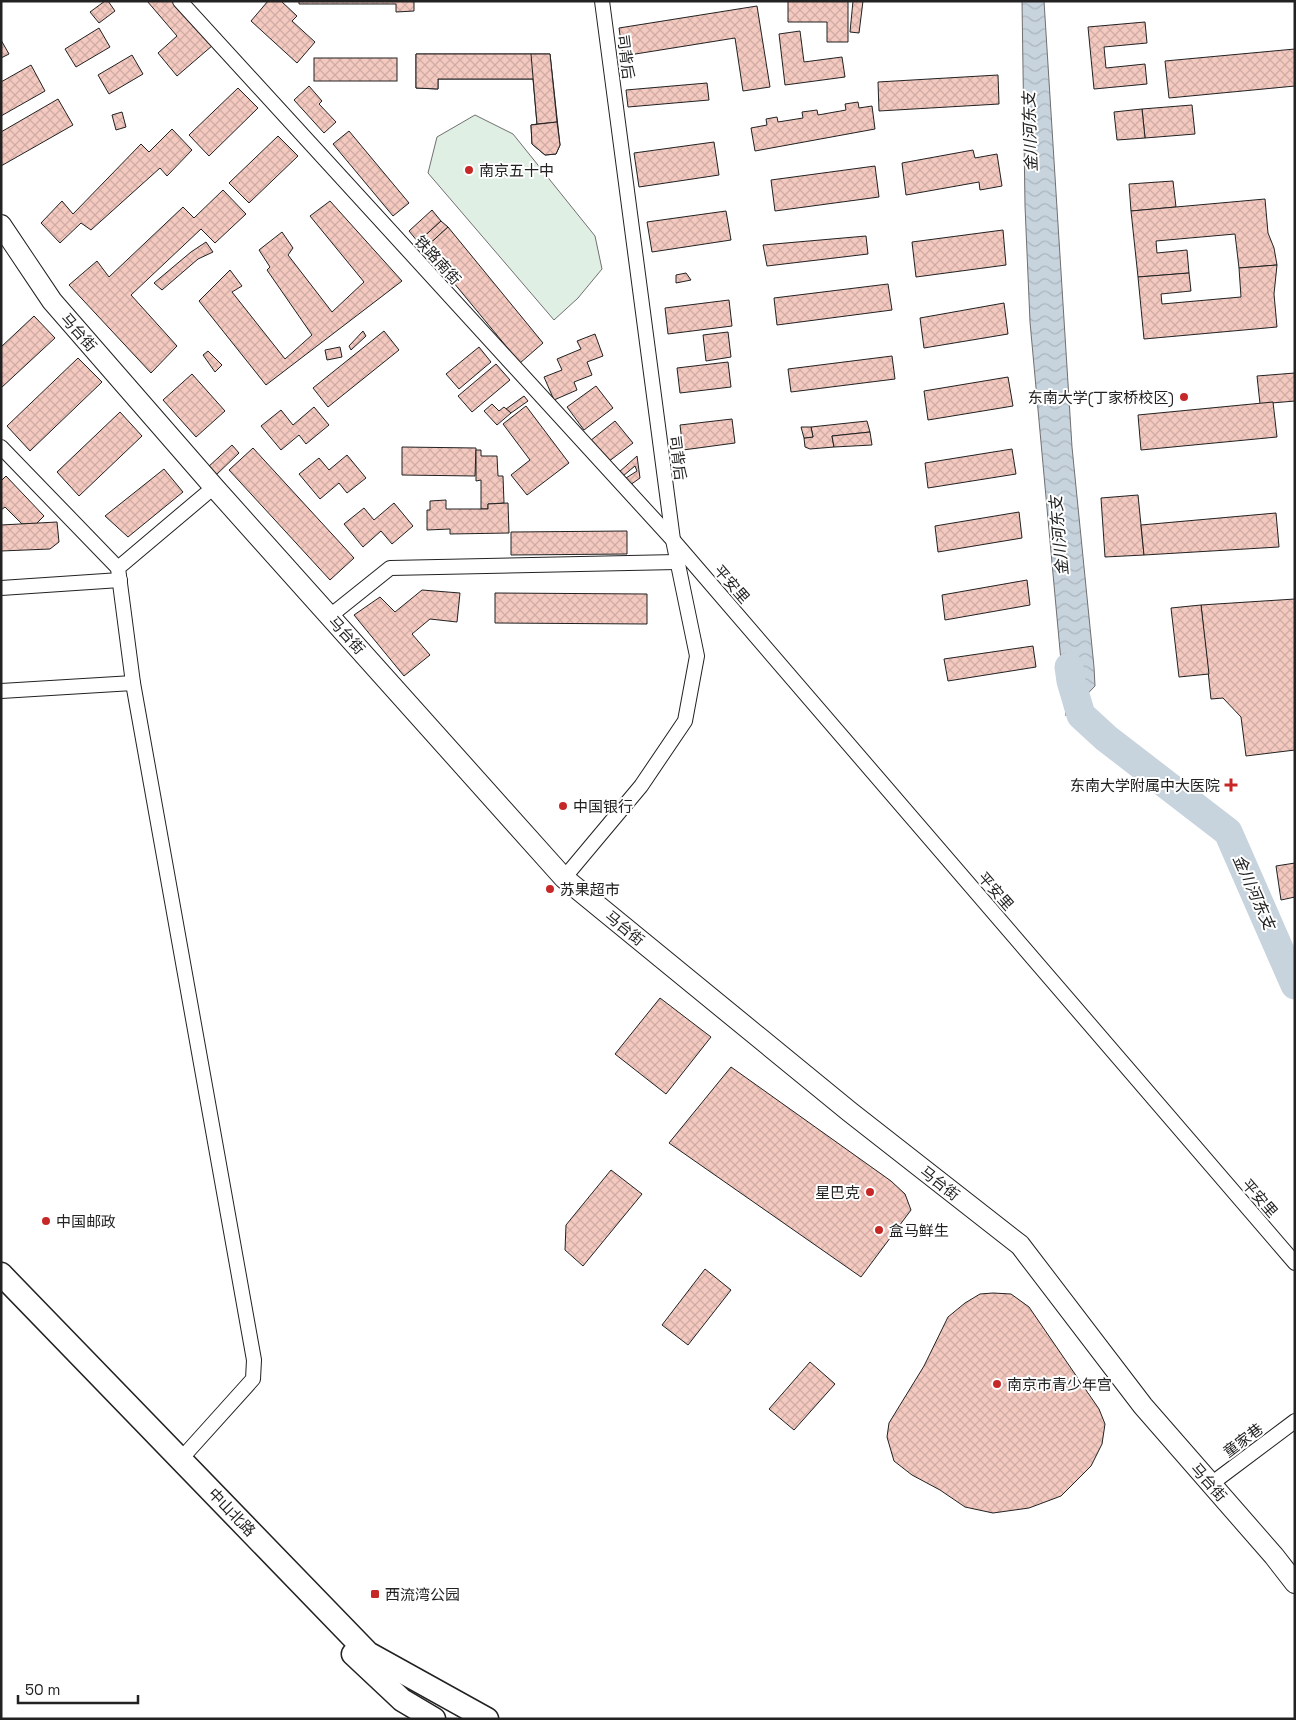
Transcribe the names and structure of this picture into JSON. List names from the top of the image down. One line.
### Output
{"streets":{"main road":["中山北路"],"street":["司背后","铁路南街","马台街","平安里","童家巷"]},"crossings":[["司背后","铁路南街"],["司背后","马台街"],["司背后","平安里"],["铁路南街","平安里"],["马台街","童家巷"]],"water":["金川河东支"],"places":{"other":["南京五十中","东南大学(丁家桥校区)","中国银行","苏果超市","星巴克","中国邮政","盒马鲜生","南京市青少年宫"],"health":["东南大学附属中大医院"],"transit":["西流湾公园"]},"scale_bar":"50 m"}
